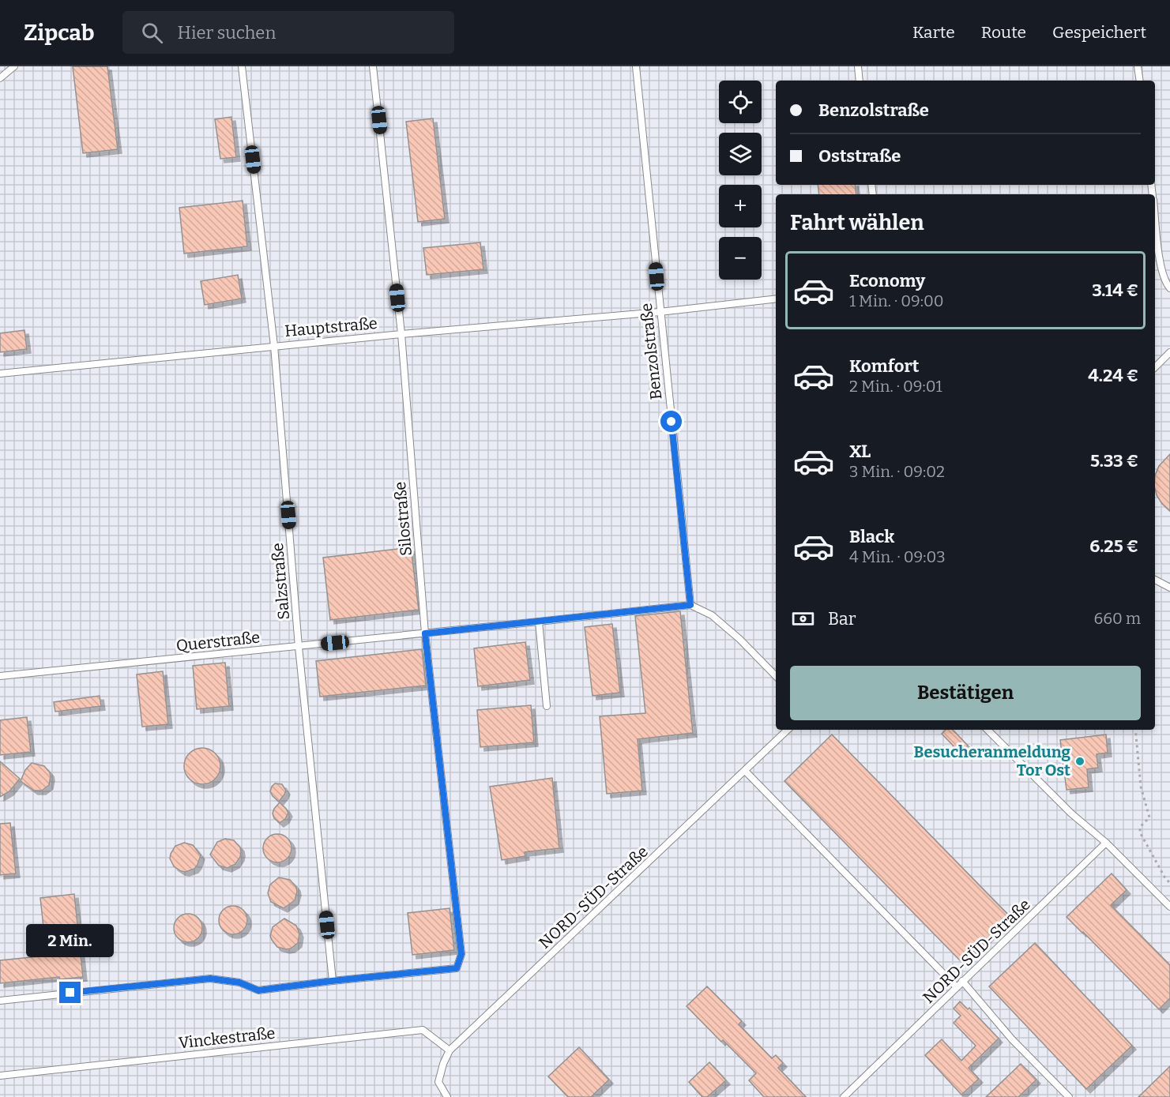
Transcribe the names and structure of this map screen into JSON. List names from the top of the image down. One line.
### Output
{"streets":{"lane":["Hauptstraße","Benzolstraße","Silostraße","Salzstraße","Querstraße","NORD-SÜD-Straße","Vinckestraße"]},"crossings":[["Hauptstraße","Benzolstraße"],["Hauptstraße","Silostraße"],["Hauptstraße","Salzstraße"],["Benzolstraße","Querstraße"],["Silostraße","Salzstraße"],["Silostraße","Querstraße"],["Salzstraße","Querstraße"],["NORD-SÜD-Straße","Vinckestraße"]],"places":["Besucheranmeldung Tor Ost"],"page":{"header":"Zipcab","search":"Hier suchen","nav":["Karte","Route","Gespeichert"],"map_buttons":["+","−"],"banner":["Benzolstraße","Oststraße"],"heading":"Fahrt wählen","list":[{"name":"Economy","note":"1 Min. · 09:00","value":"3.14 €"},{"name":"Komfort","note":"2 Min. · 09:01","value":"4.24 €"},{"name":"XL","note":"3 Min. · 09:02","value":"5.33 €"},{"name":"Black","note":"4 Min. · 09:03","value":"6.25 €"}],"pay":["Bar","660 m"],"buttons":"Bestätigen","bubble":"2 Min."}}
